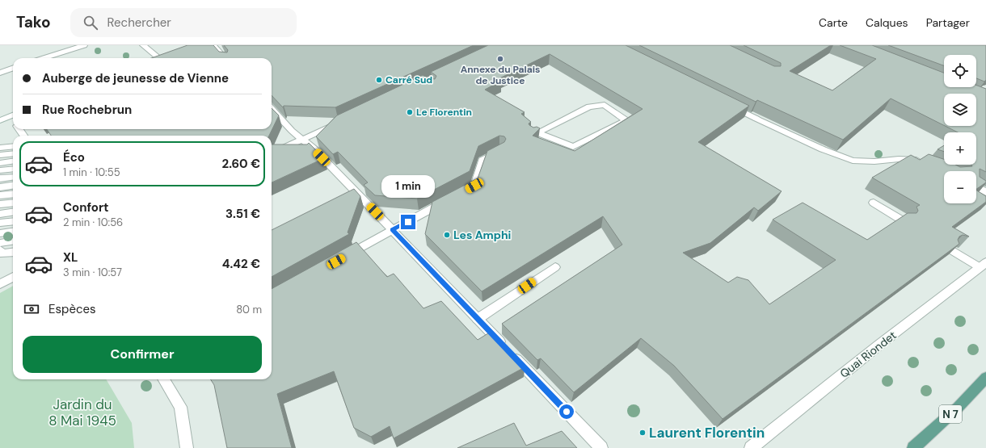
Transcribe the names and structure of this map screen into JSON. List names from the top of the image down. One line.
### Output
{"streets":{"main road":["N 7"],"street":["Quai Riondet"]},"parks":["Jardin du 8 Mai 1945"],"places":["Annexe du Palais de Justice","Carré Sud","Le Florentin","Les Amphi","Laurent Florentin"],"page":{"header":"Tako","search":"Rechercher","nav":["Carte","Calques","Partager"],"map_buttons":["+","−"],"banner":["Auberge de jeunesse de Vienne","Rue Rochebrun"],"list":[{"name":"Éco","note":"1 min · 10:55","value":"2.60 €"},{"name":"Confort","note":"2 min · 10:56","value":"3.51 €"},{"name":"XL","note":"3 min · 10:57","value":"4.42 €"}],"bubble":"1 min","pay":["Espèces","80 m"],"buttons":"Confirmer"}}
